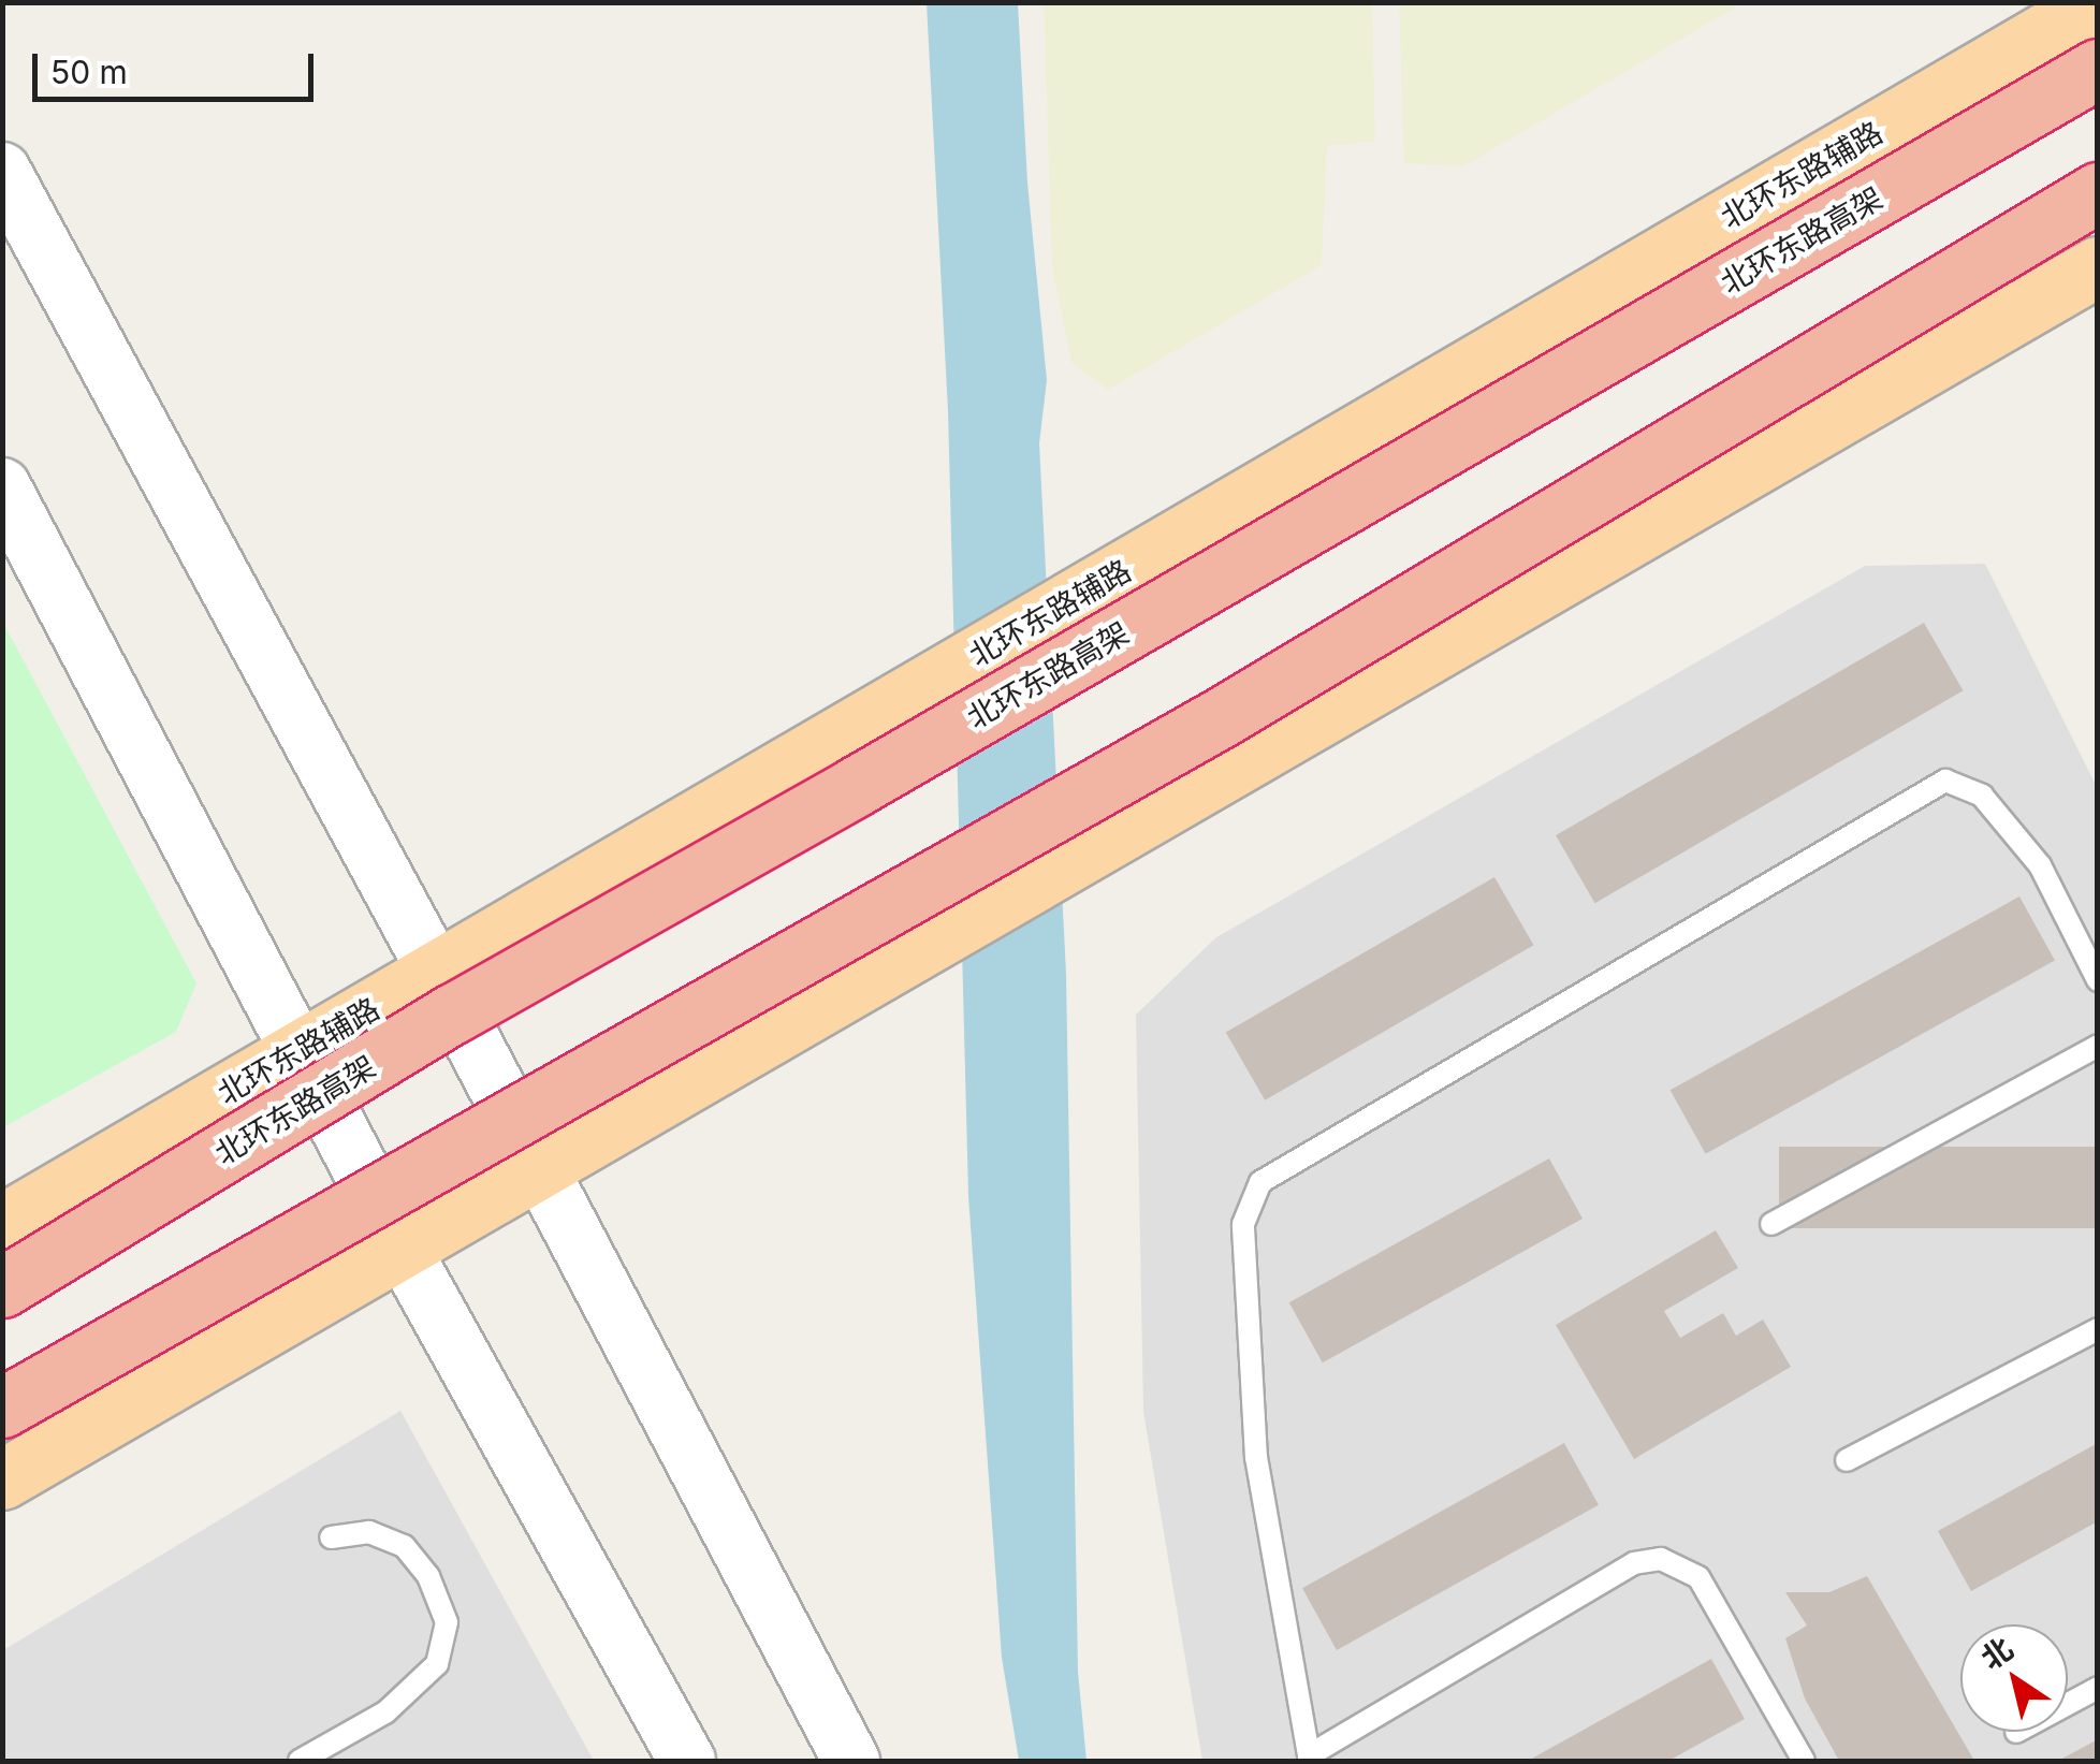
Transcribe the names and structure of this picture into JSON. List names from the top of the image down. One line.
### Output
{"streets":{"highway":["北环东路高架"],"main road":["北环东路辅路"]},"scale_bar":"50 m","north":"top left"}
